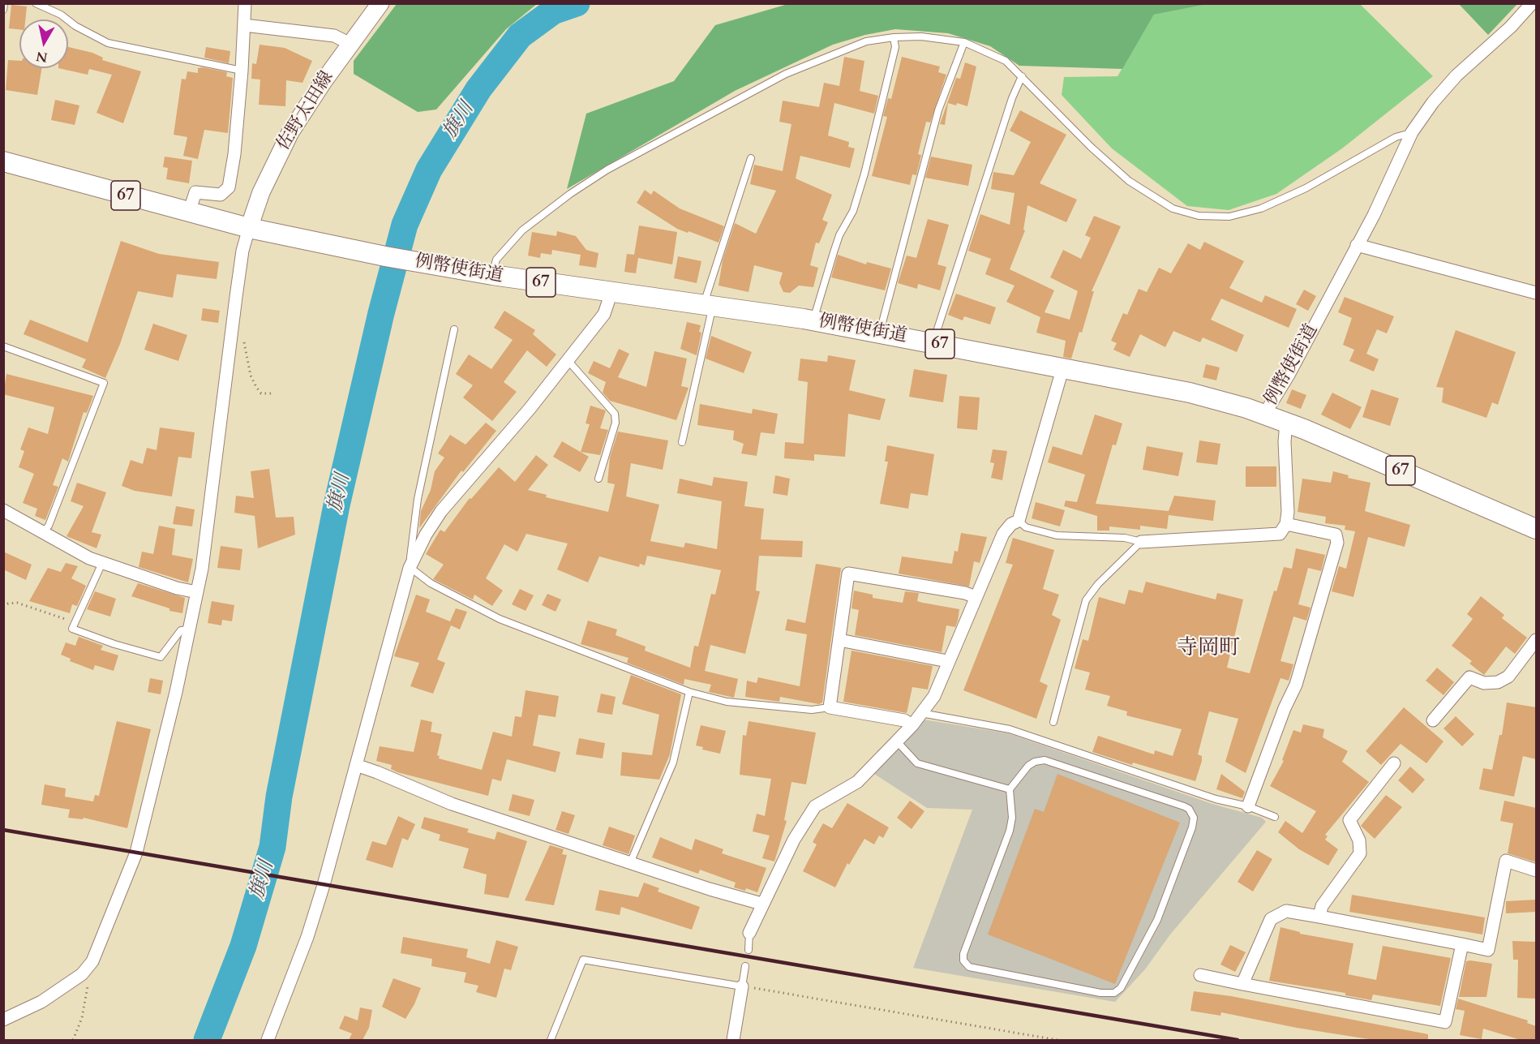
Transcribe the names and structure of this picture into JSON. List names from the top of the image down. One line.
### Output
{"streets":{"main road":["佐野太田線","67","例幣使街道"]},"crossings":[["佐野太田線","例幣使街道"],["67","例幣使街道"]],"districts":["寺岡町"],"water":["旗川"],"north":"bottom"}
